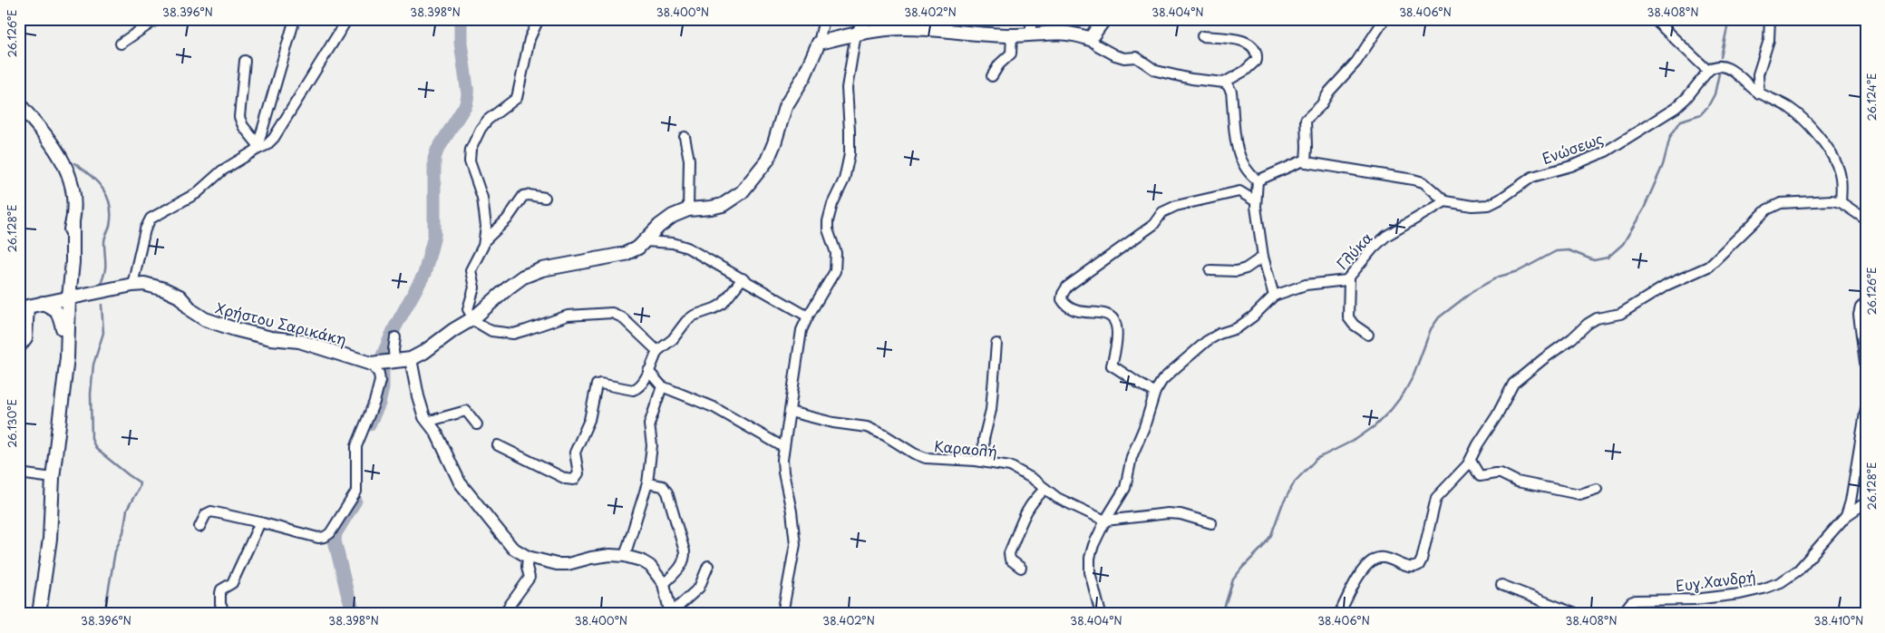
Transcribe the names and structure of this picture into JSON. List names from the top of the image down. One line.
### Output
{"streets":{"main road":["Χρήστου Σαρικάκη"],"street":["Ενώσεως","Γλύκα","Καραολή","Ευγ.Χανδρή"]},"crossings":[["Ενώσεως","Γλύκα"]],"coordinates":["38.396°N","38.398°N","38.400°N","38.402°N","38.404°N","38.406°N","38.408°N","26.126°E","26.124°E","26.128°E","26.130°E","38.410°N"]}
